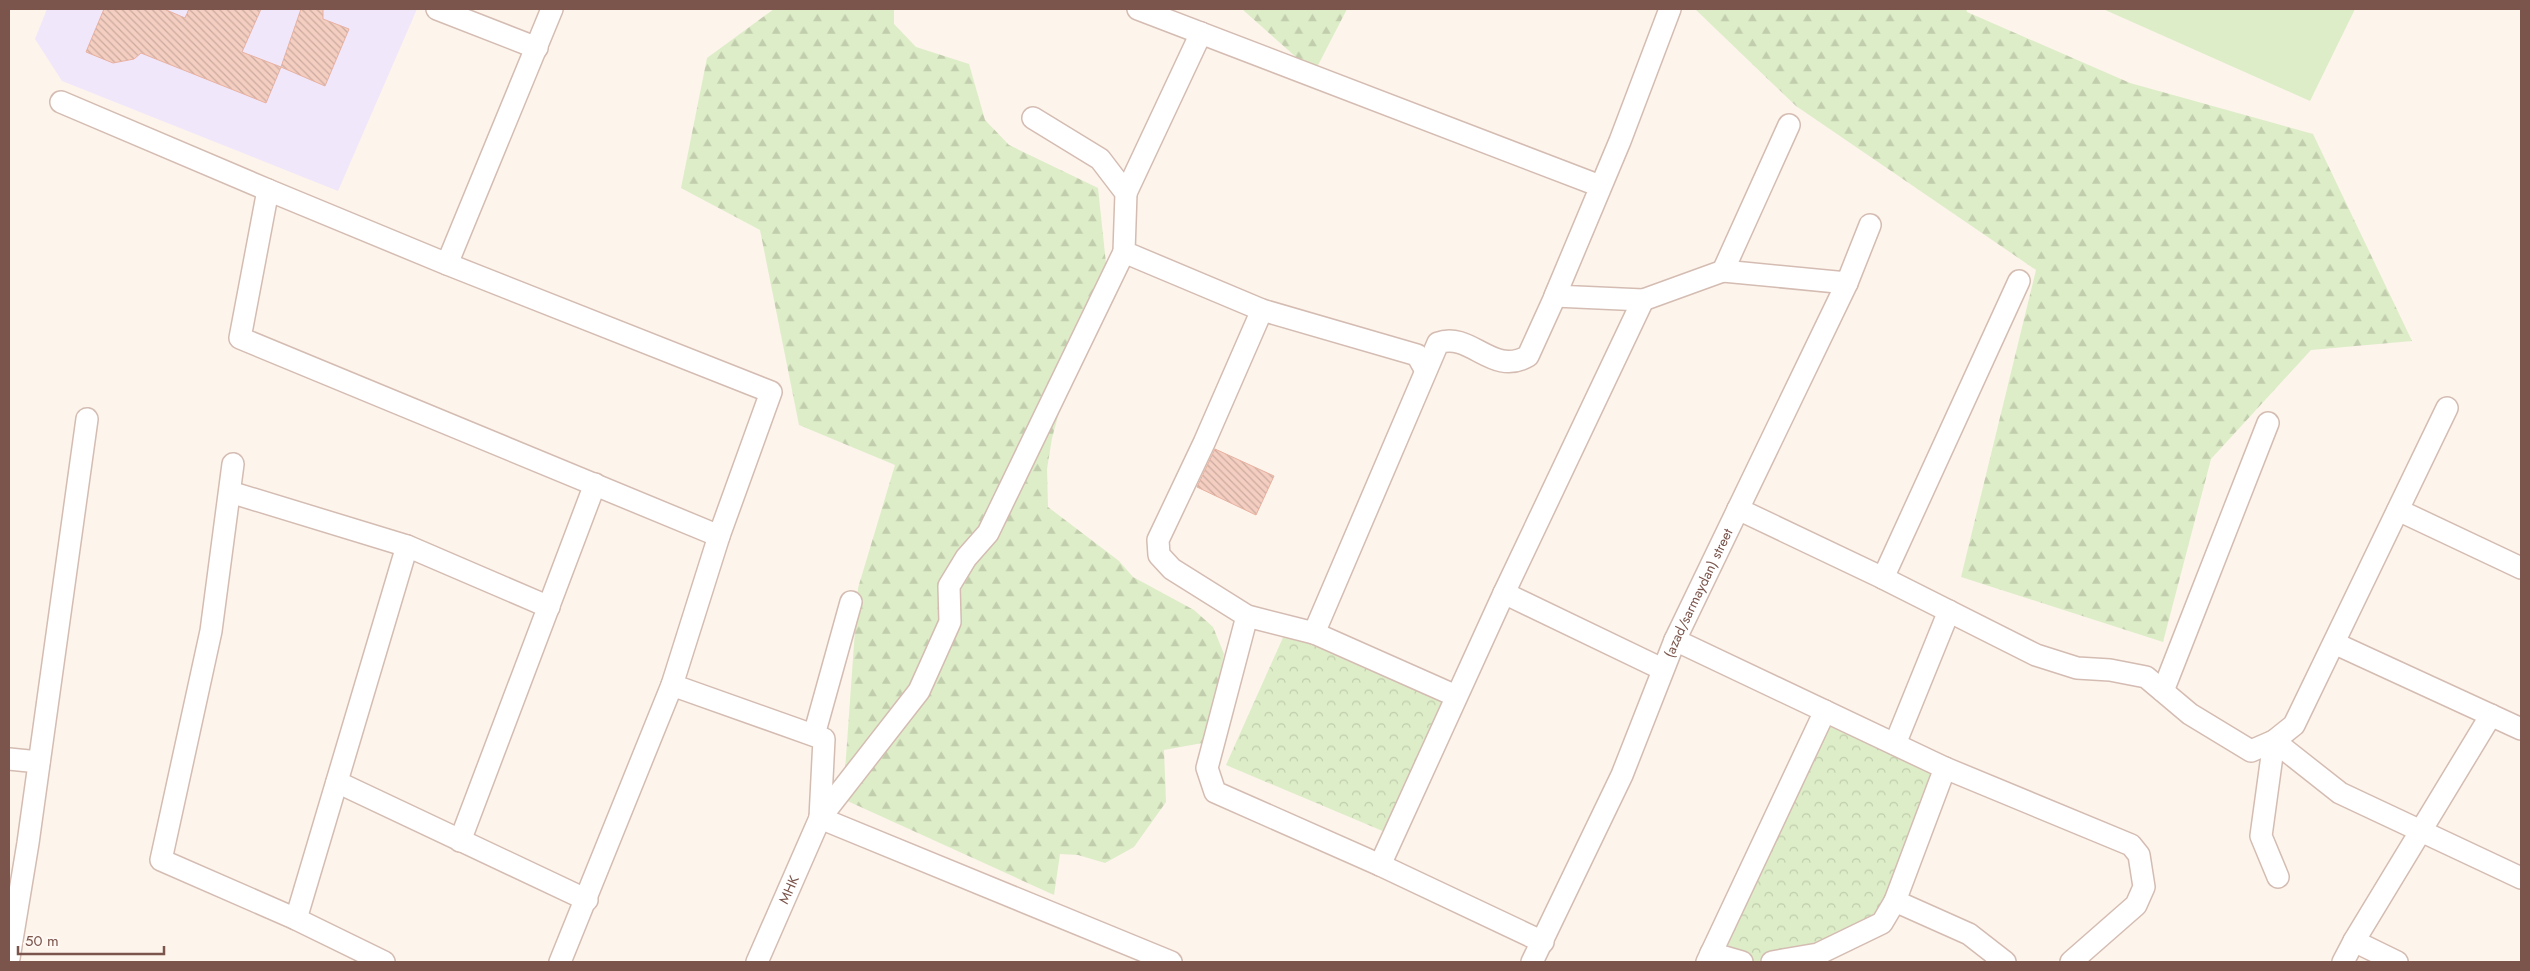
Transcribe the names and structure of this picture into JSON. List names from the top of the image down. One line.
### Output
{"streets":{"street":["(azad/sarmaydan) street","MHK"]},"scale_bar":"50 m"}
